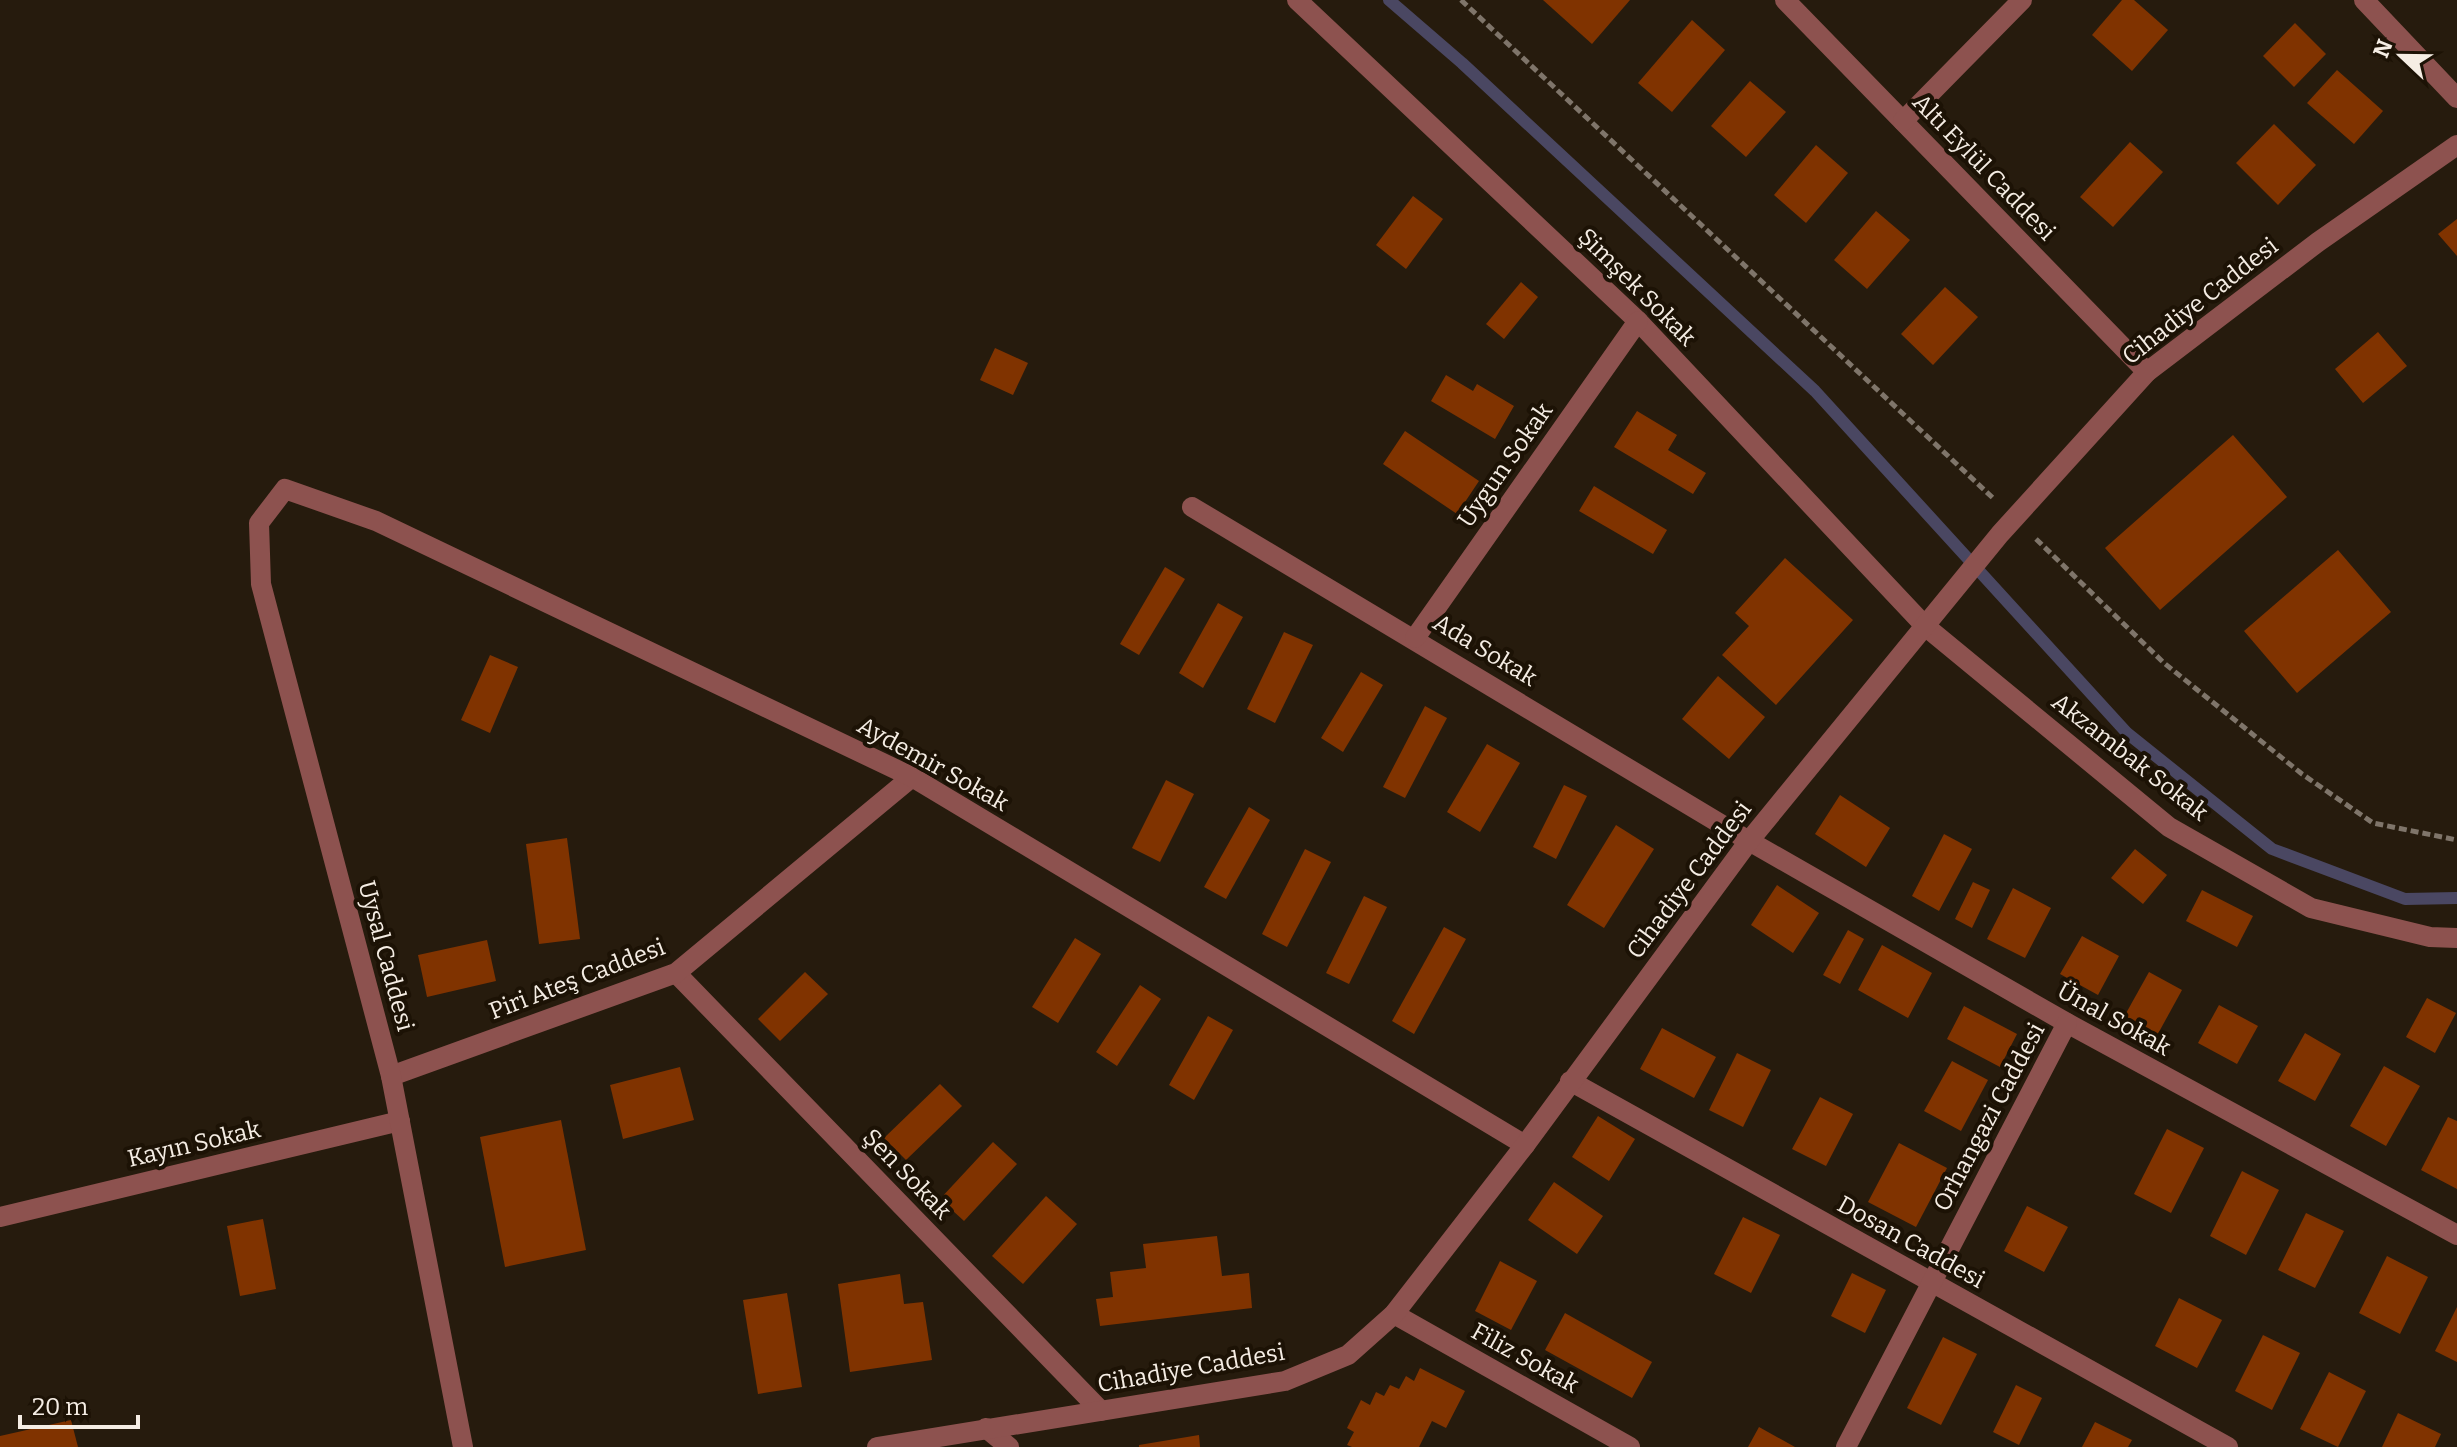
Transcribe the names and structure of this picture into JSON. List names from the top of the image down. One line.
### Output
{"streets":{"street":["Altı Eylül Caddesi","Şimşek Sokak","Cihadiye Caddesi","Uygun Sokak","Ada Sokak","Akzambak Sokak","Aydemir Sokak","Uysal Caddesi","Piri Ateş Caddesi","Ünal Sokak","Orhangazi Caddesi","Kayın Sokak","Şen Sokak","Dosan Caddesi","Filiz Sokak"]},"crossings":[["Altı Eylül Caddesi","Cihadiye Caddesi"],["Şimşek Sokak","Cihadiye Caddesi"],["Şimşek Sokak","Uygun Sokak"],["Şimşek Sokak","Akzambak Sokak"],["Cihadiye Caddesi","Ada Sokak"],["Cihadiye Caddesi","Akzambak Sokak"],["Cihadiye Caddesi","Aydemir Sokak"],["Cihadiye Caddesi","Ünal Sokak"],["Cihadiye Caddesi","Şen Sokak"],["Cihadiye Caddesi","Dosan Caddesi"],["Cihadiye Caddesi","Filiz Sokak"],["Uygun Sokak","Ada Sokak"],["Ada Sokak","Ünal Sokak"],["Aydemir Sokak","Uysal Caddesi"],["Aydemir Sokak","Piri Ateş Caddesi"],["Uysal Caddesi","Piri Ateş Caddesi"],["Uysal Caddesi","Kayın Sokak"],["Piri Ateş Caddesi","Şen Sokak"],["Ünal Sokak","Orhangazi Caddesi"],["Orhangazi Caddesi","Dosan Caddesi"]],"scale_bar":"20 m","north":"left"}
